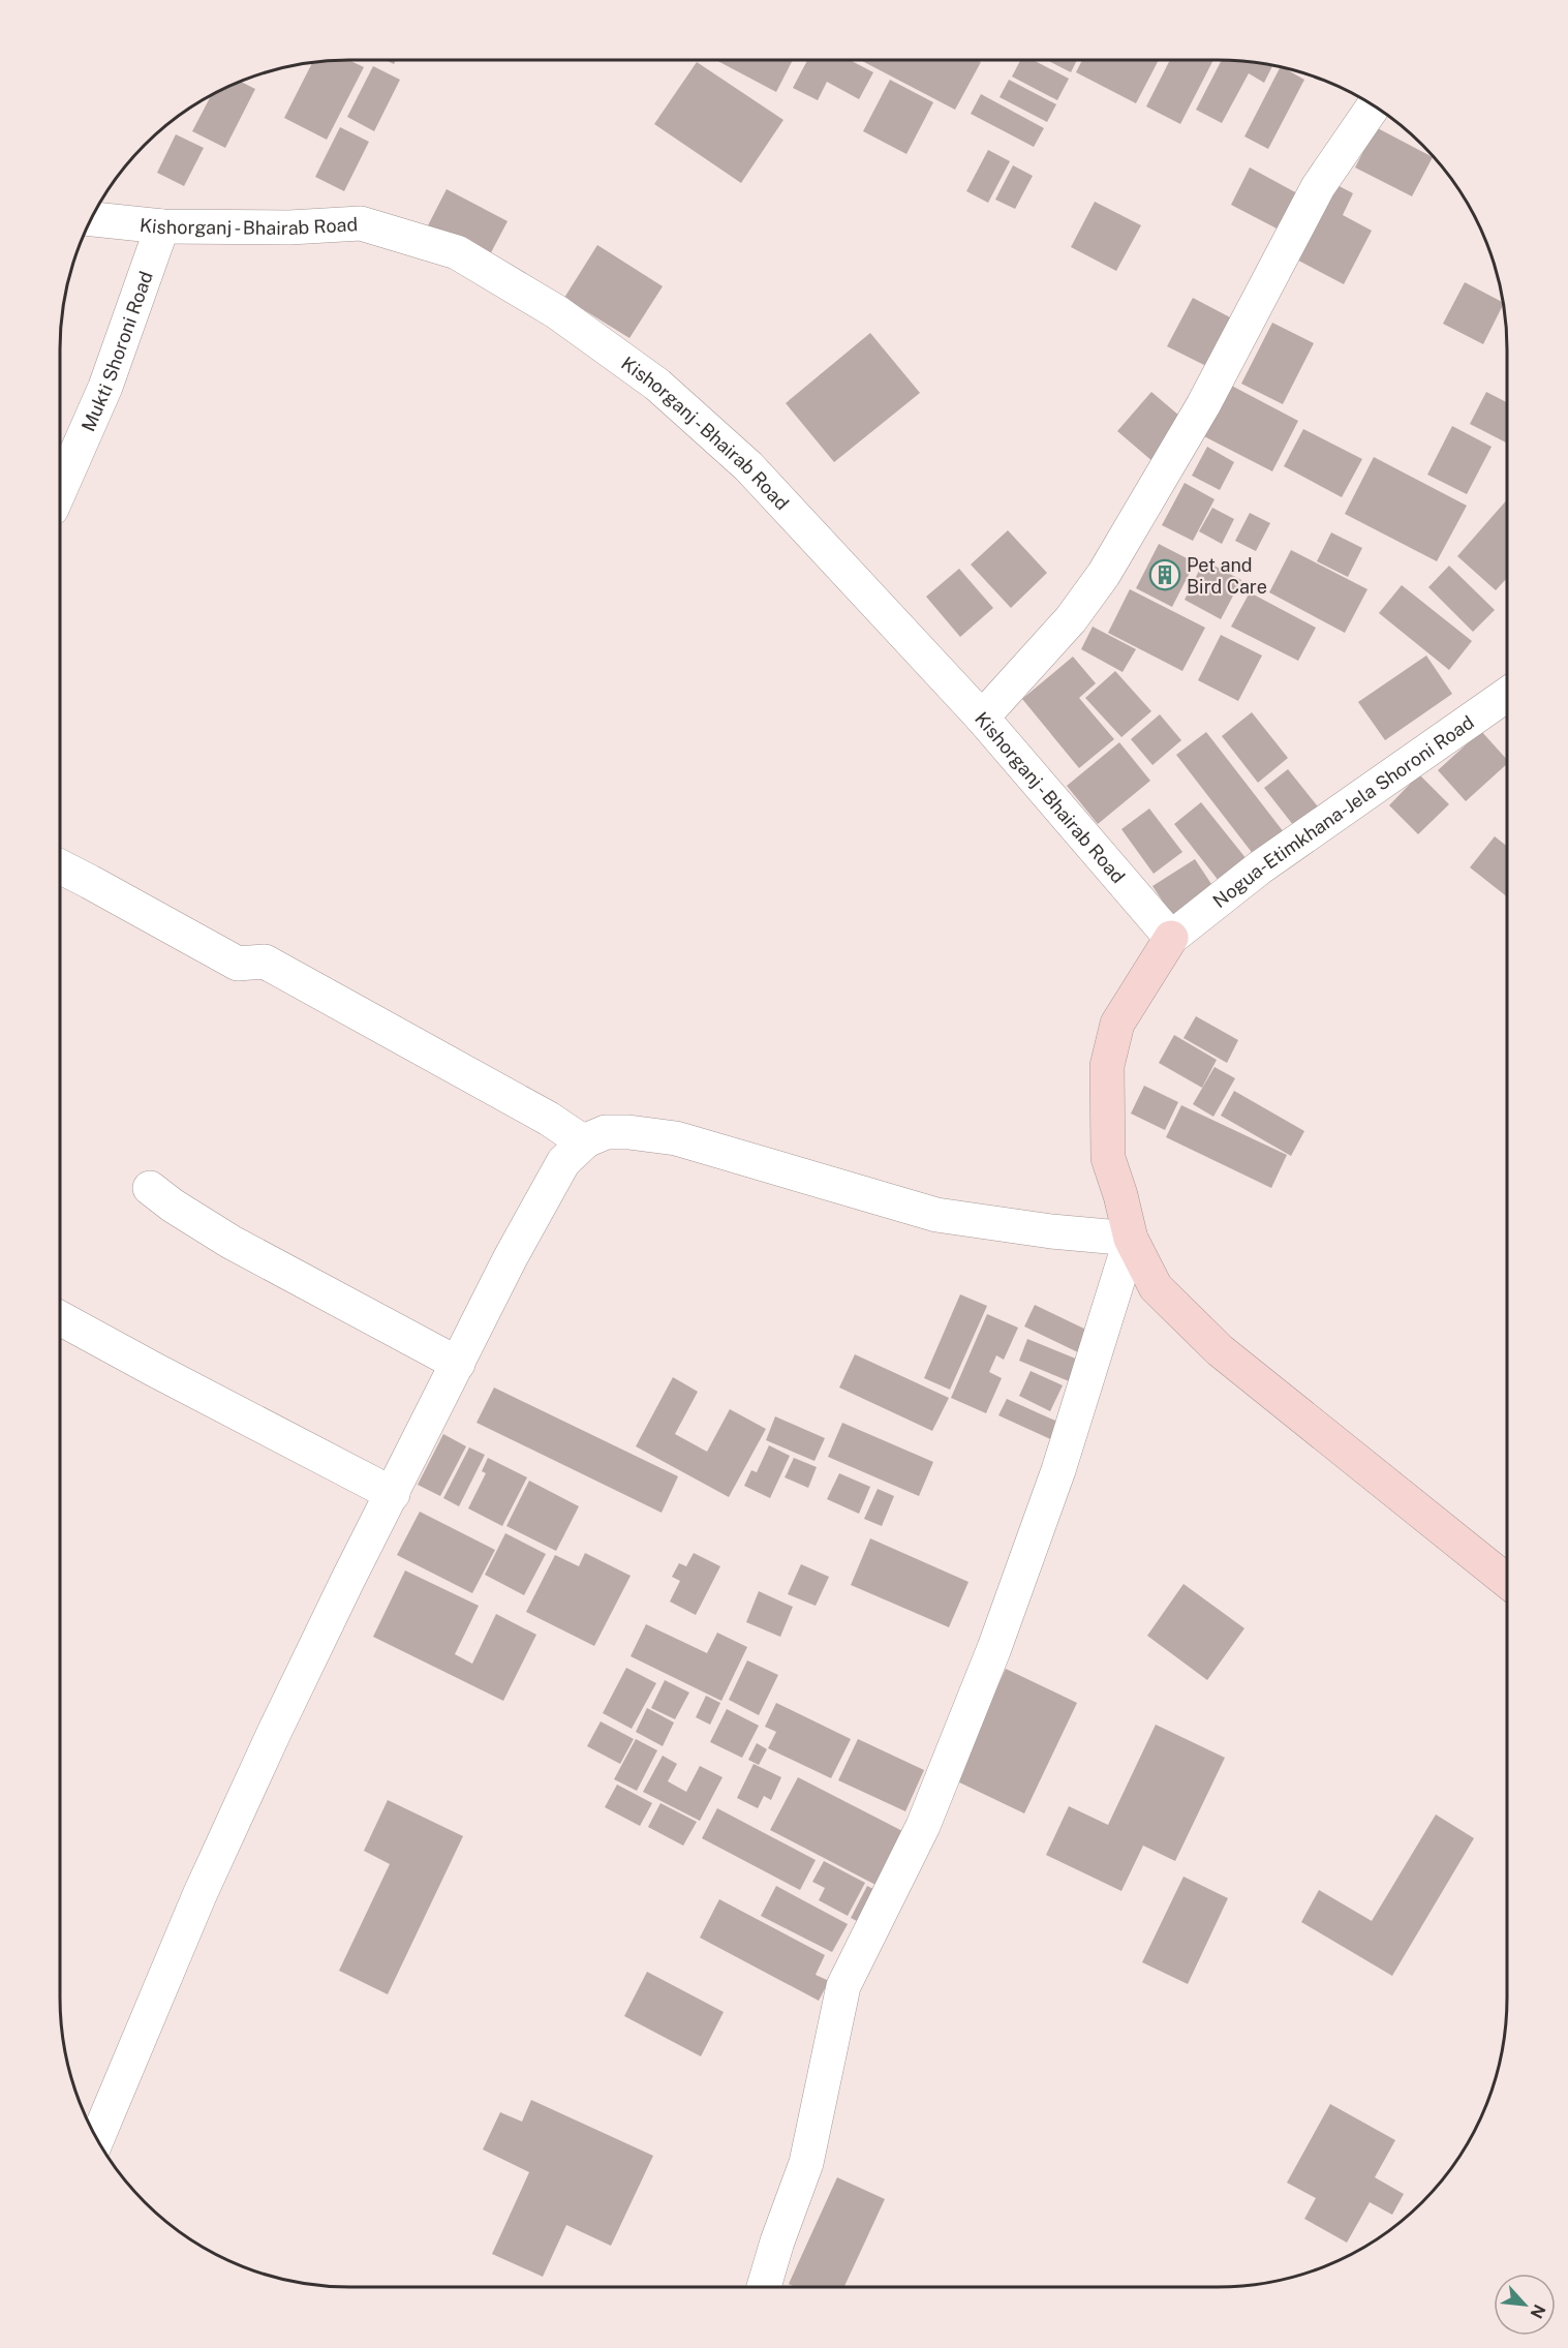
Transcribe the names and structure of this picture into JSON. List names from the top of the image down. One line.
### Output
{"streets":{"street":["Kishorganj - Bhairab Road","Mukti Shoroni Road","Nogua-Etimkhana-Jela Shoroni Road"]},"crossings":[["Kishorganj - Bhairab Road","Mukti Shoroni Road"],["Kishorganj - Bhairab Road","Nogua-Etimkhana-Jela Shoroni Road"]],"places":{"building":["Pet and Bird Care"]},"north":"bottom right"}
